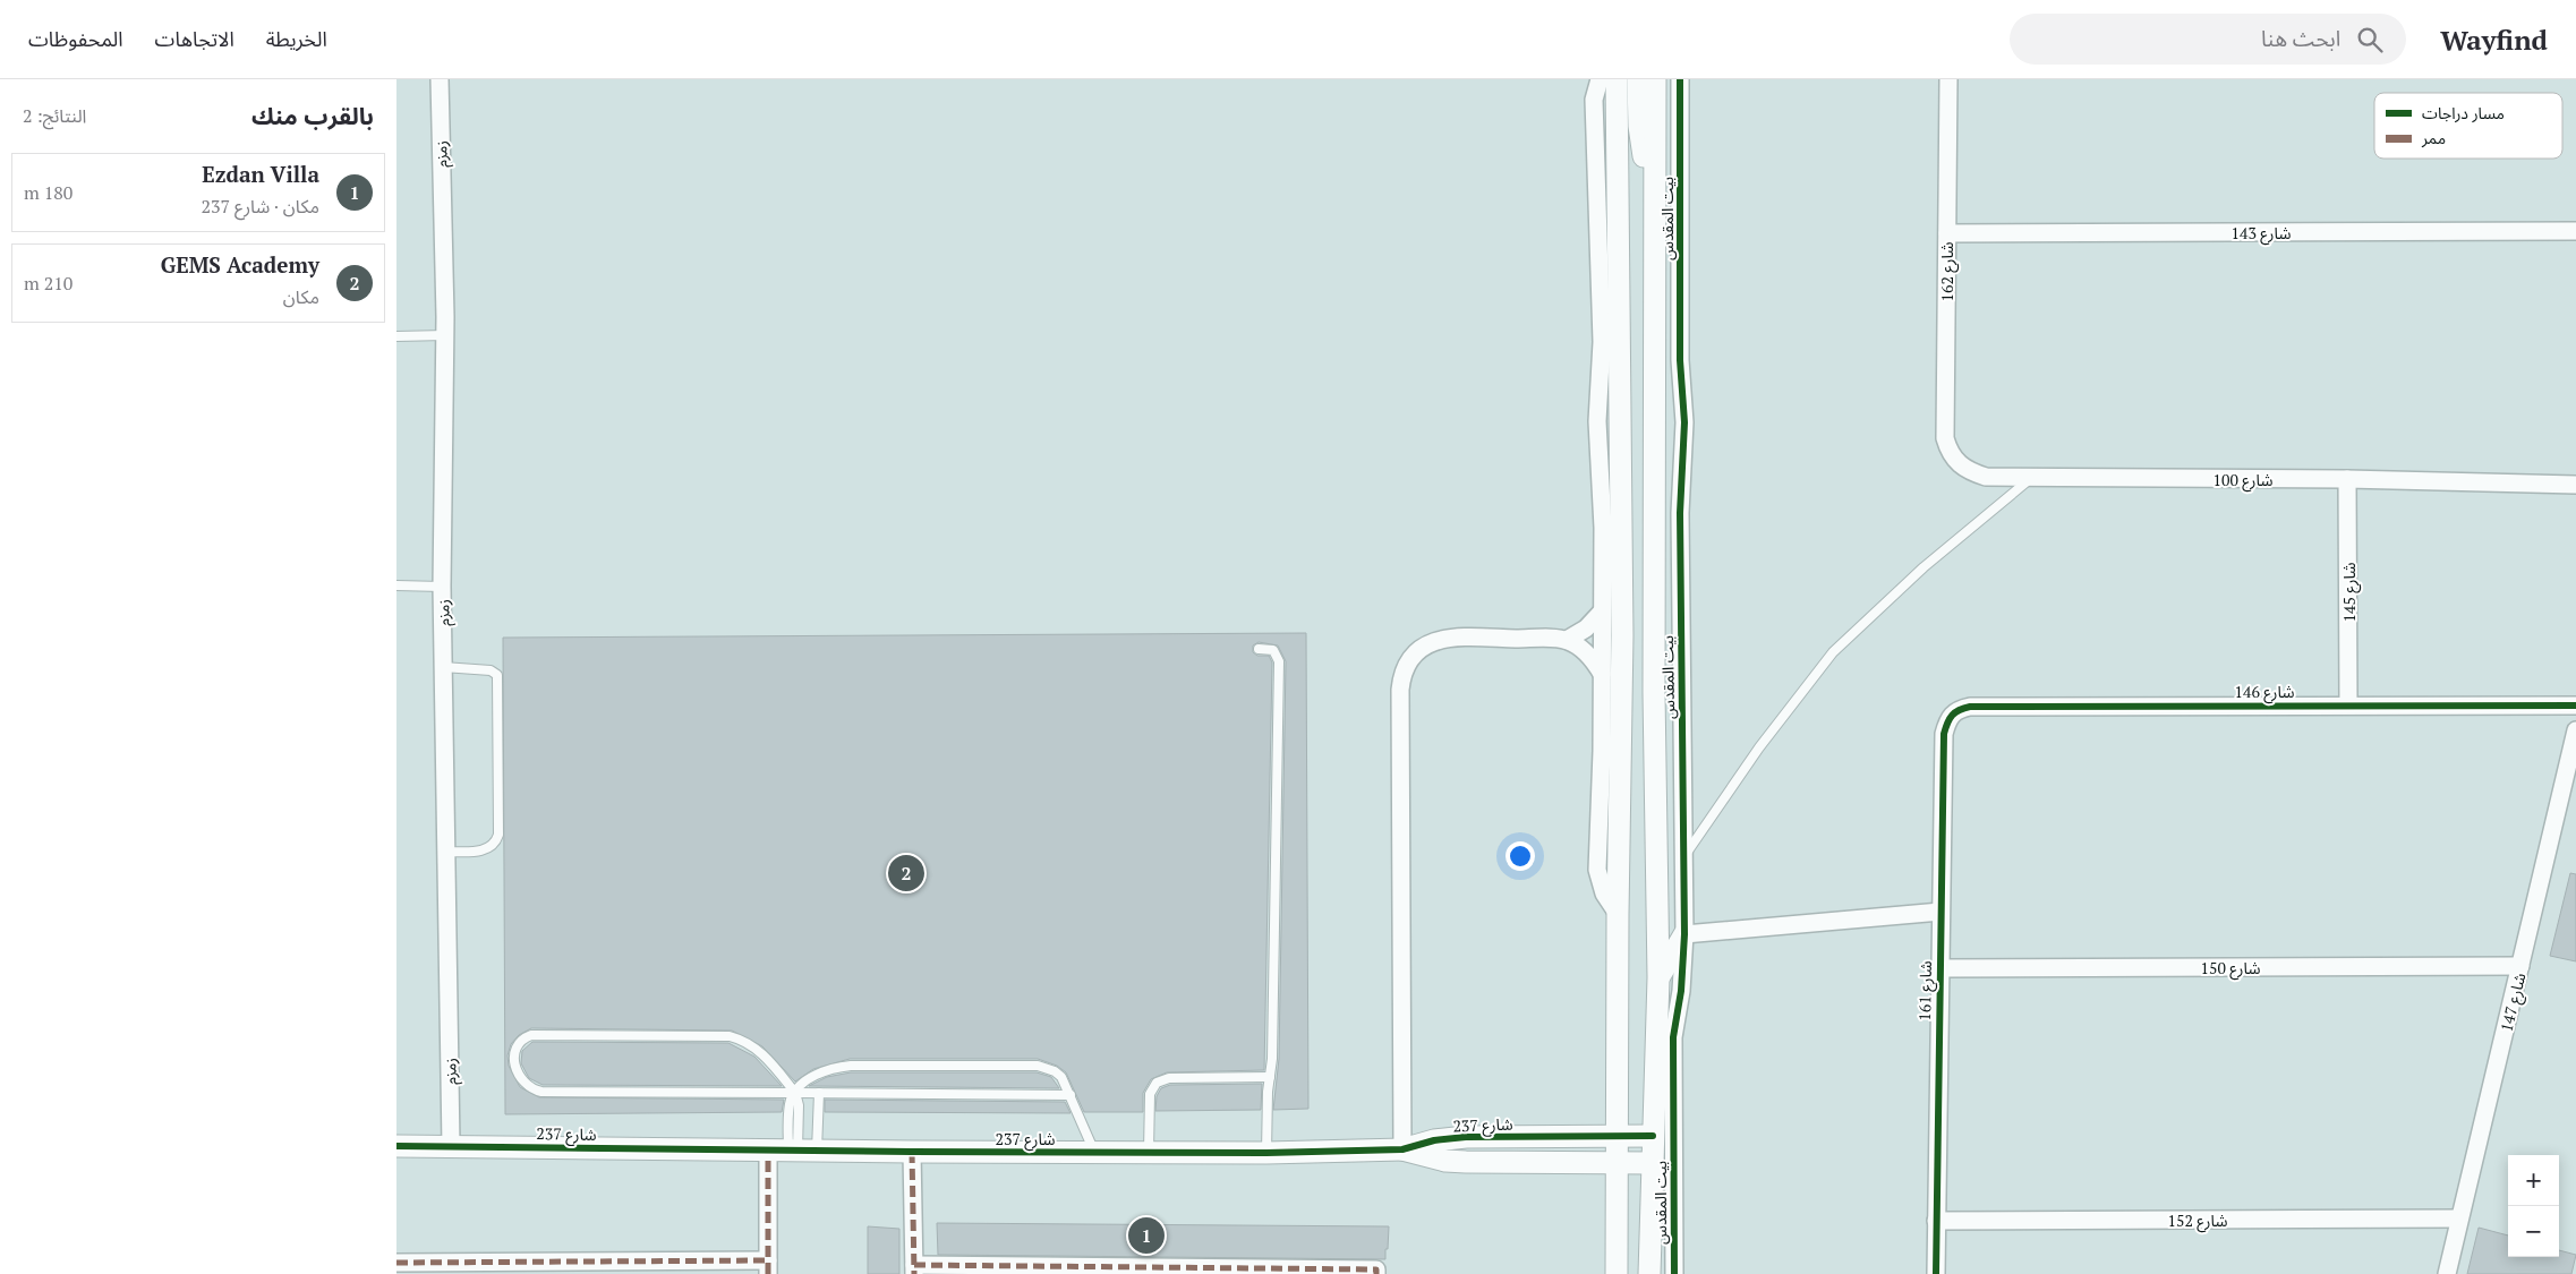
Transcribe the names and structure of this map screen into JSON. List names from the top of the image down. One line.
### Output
{"streets":{"street":["زمزم","بيت المقدس","شارع 143","شارع 162","شارع 100","شارع 145","شارع 146","شارع 150","شارع 161","شارع 147","شارع 237","شارع 152"]},"crossings":[["زمزم","شارع 237"],["بيت المقدس","شارع 237"],["شارع 143","شارع 162"],["شارع 162","شارع 100"],["شارع 100","شارع 145"],["شارع 145","شارع 146"],["شارع 146","شارع 161"],["شارع 150","شارع 161"],["شارع 150","شارع 147"],["شارع 161","شارع 152"],["شارع 147","شارع 152"]],"legend":["مسار دراجات","ممر"],"page":{"header":"Wayfind","search":"ابحث هنا","nav":["الخريطة","الاتجاهات","المحفوظات"],"heading":["بالقرب منك","النتائج: 2"],"list":[{"mark":"1","name":"Ezdan Villa","note":"مكان · شارع 237","value":"180 m"},{"mark":"2","name":"GEMS Academy","note":"مكان","value":"210 m"}],"pins":["2","1"],"map_buttons":["+","−"]}}
